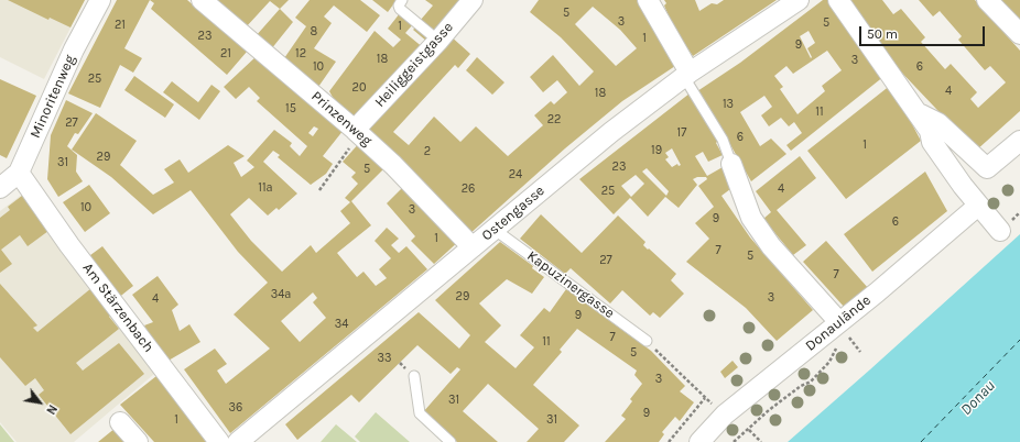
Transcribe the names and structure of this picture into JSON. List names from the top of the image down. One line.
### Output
{"streets":{"street":["Heiliggeistgasse","Minoritenweg","Prinzenweg","Ostengasse","Am Stärzenbach","Donaulände"],"lane":["Kapuzinergasse"]},"crossings":[["Heiliggeistgasse","Prinzenweg"],["Minoritenweg","Am Stärzenbach"],["Prinzenweg","Ostengasse"],["Ostengasse","Kapuzinergasse"]],"water":["Donau"],"house_numbers":["5","3","5","21","1","8","23","1","9","21","12","18","3","10","6","25","20","4","18","13","15","11","22","27","17","6","1","19","2","29","31","23","5","24","11a","26","4","25","10","3","9","6","1","7","5","27","7","34a","29","3","4","9","34","7","11","5","33","3","31","36","9","1","31"],"scale_bar":"50 m","north":"bottom right"}
